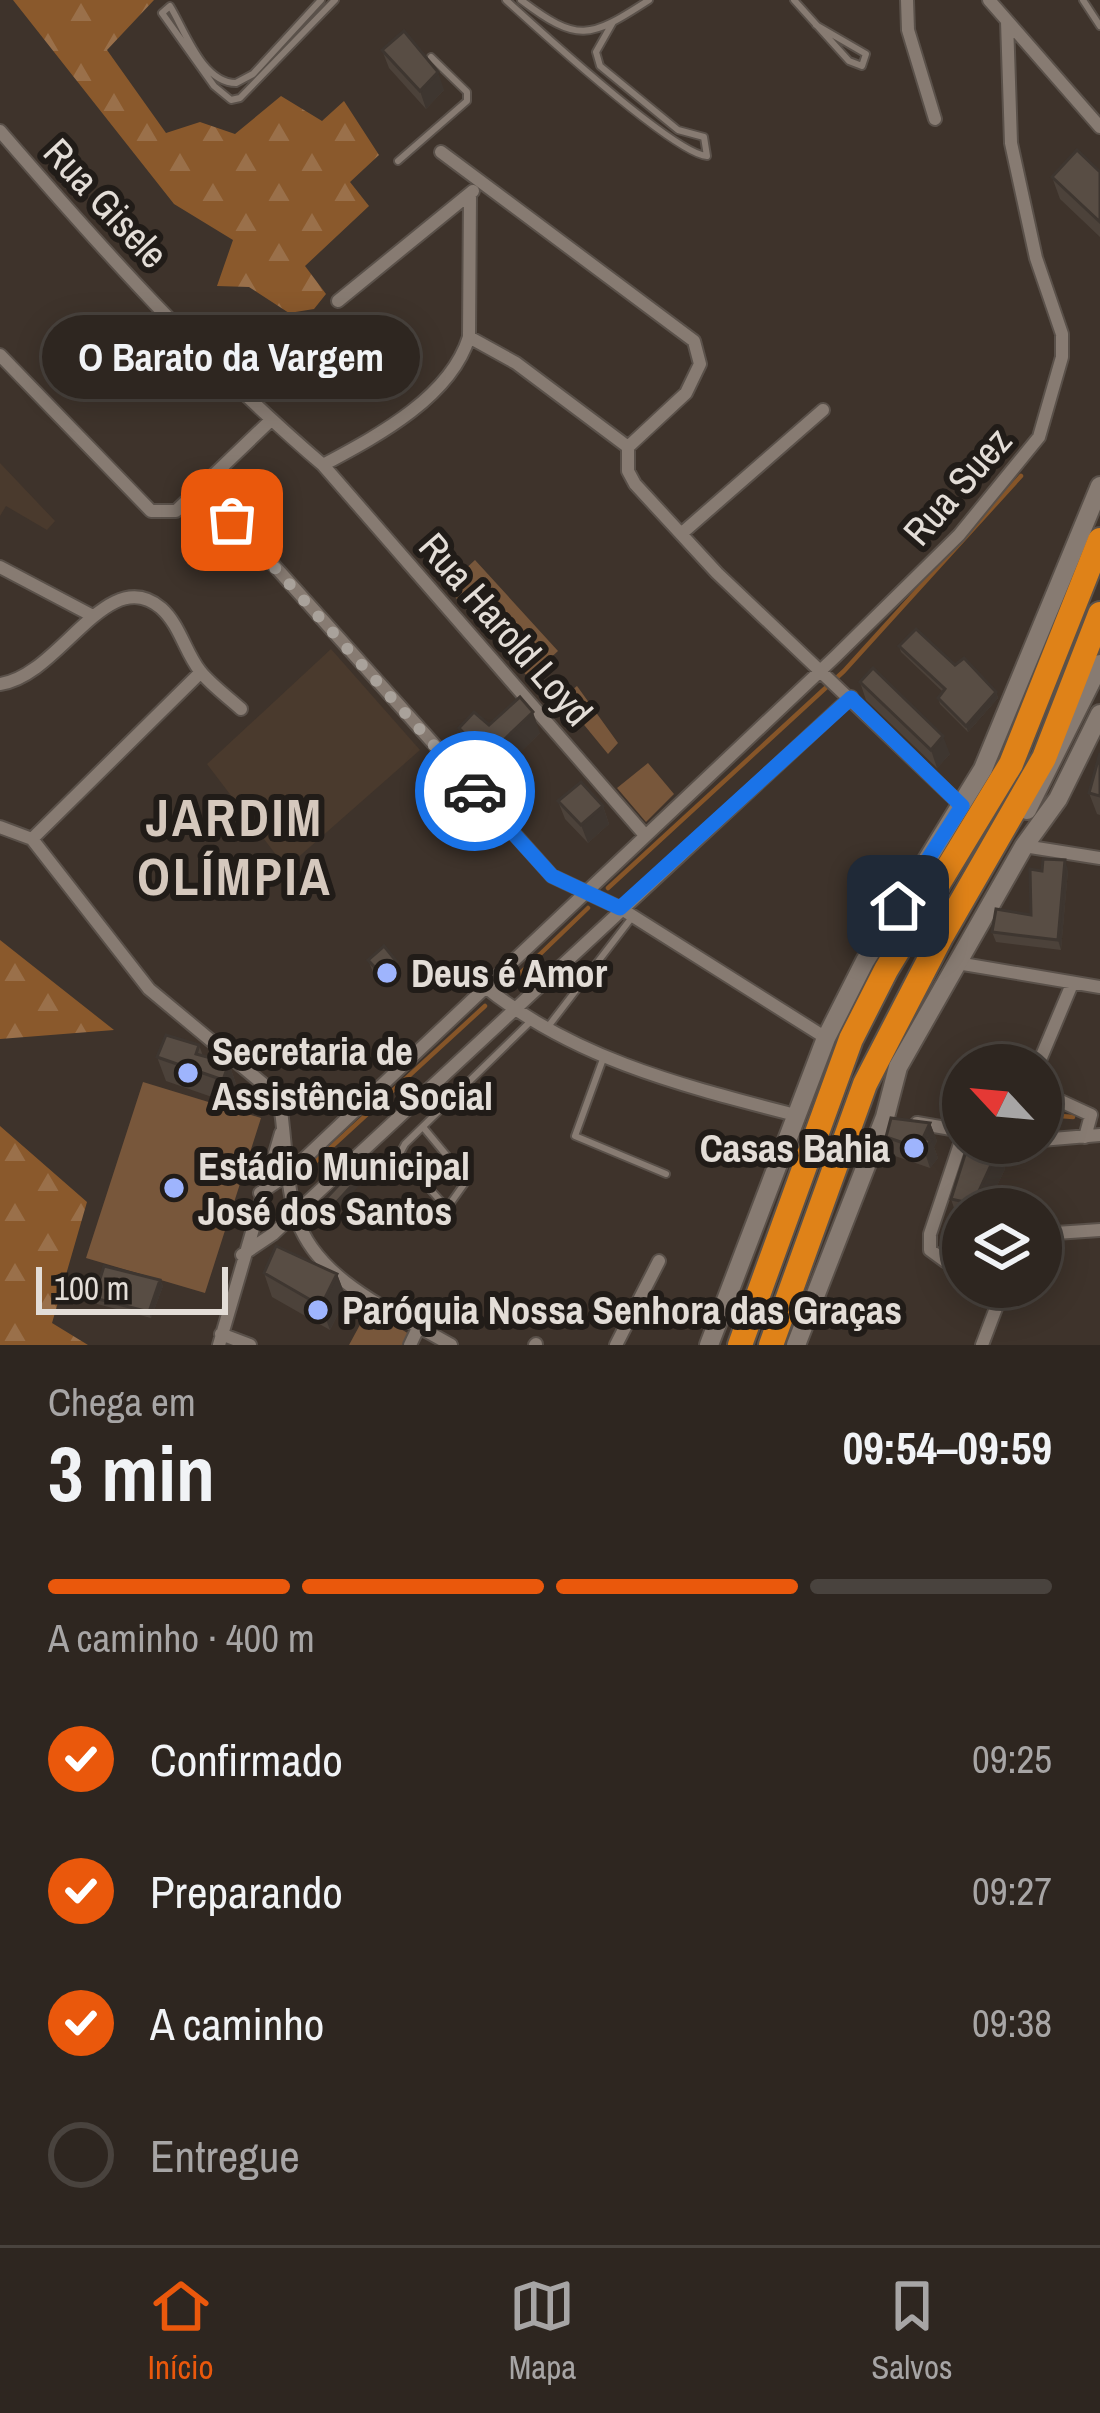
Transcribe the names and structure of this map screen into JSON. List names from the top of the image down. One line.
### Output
{"streets":{"street":["Rua Gisele","Rua Suez","Rua Harold Loyd"]},"crossings":[["Rua Gisele","Rua Harold Loyd"],["Rua Suez","Rua Harold Loyd"]],"districts":["JARDIM OLÍMPIA"],"places":["O Barato da Vargem","Deus é Amor","Secretaria de Assistência Social","Casas Bahia","Estádio Municipal José dos Santos","Paróquia Nossa Senhora das Graças"],"scale_bar":"100 m","north":"top left","page":{"bubble":"O Barato da Vargem","scale":"100 m","heading":["3 min","Chega em","09:54–09:59"],"bar":"A caminho · 400 m","list":[["Confirmado","09:25"],["Preparando","09:27"],["A caminho","09:38"],"Entregue"],"tabs":["Início","Mapa","Salvos"]}}
